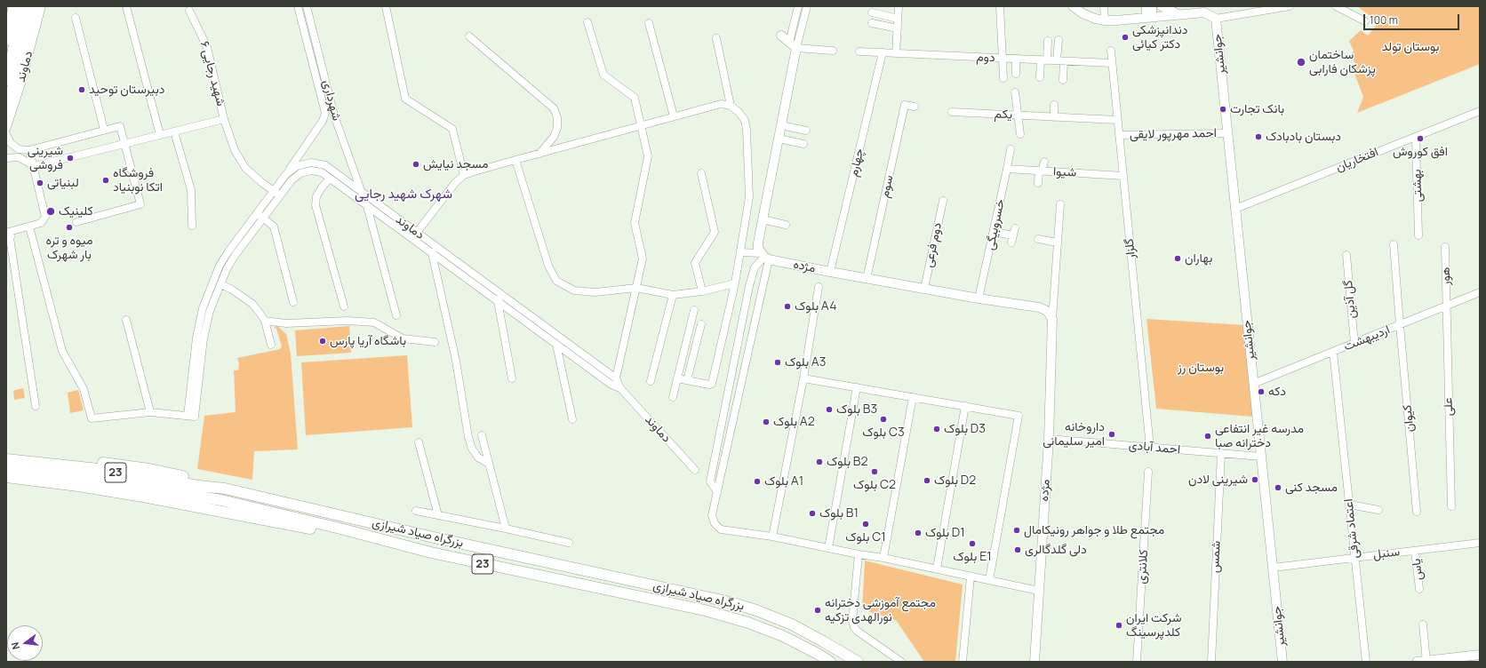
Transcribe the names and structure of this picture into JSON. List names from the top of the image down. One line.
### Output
{"streets":{"highway":["23","بزرگراه صیاد شیرازی"],"main road":["جوانشیر","دماوند","مژده"],"street":["دوم","شهید رجایی ۶","شهرداری","یکم","احمد مهرپور لایقی","افتخاریان","چهارم","شیوا","بهشتی","سوم","خسروبیگی","دوم فرعی","گلزار","هور","گل آذین","اردیبهشت","علی","کیوان","احمد آبادی","اعتماد شرقی","سنبل","شمس","کلانتری","یاس"]},"crossings":[["جوانشیر","احمد مهرپور لایقی"],["جوانشیر","افتخاریان"],["جوانشیر","اردیبهشت"],["جوانشیر","احمد آبادی"],["جوانشیر","سنبل"],["دوم","چهارم"],["دوم","گلزار"],["دماوند","شهید رجایی ۶"],["دماوند","شهرداری"],["یکم","گلزار"],["احمد مهرپور لایقی","گلزار"],["افتخاریان","بهشتی"],["چهارم","مژده"],["شیوا","خسروبیگی"],["شیوا","گلزار"],["سوم","مژده"],["خسروبیگی","مژده"],["دوم فرعی","مژده"],["گلزار","احمد آبادی"],["مژده","احمد آبادی"],["هور","اردیبهشت"],["هور","علی"],["گل آذین","اردیبهشت"],["اردیبهشت","علی"],["اردیبهشت","کیوان"],["اردیبهشت","اعتماد شرقی"],["احمد آبادی","شمس"],["اعتماد شرقی","سنبل"],["سنبل","یاس"]],"districts":["شهرک شهید رجایی"],"parks":["بوستان تولد","بوستان رز"],"places":["دندانپزشکی دکتر کیائی","ساختمان پزشکان فارابی","دبیرستان توحید","بانک تجارت","دبستان بادبادک","افق کوروش","شیرینی فروشی","مسجد نیایش","فروشگاه اتکا نوبنیاد","لبنیاتی","کلینیک","میوه و تره بار شهرک","بهاران","بلوک A4","باشگاه آریا پارس","بلوک A3","دکه","بلوک B3","بلوک C3","بلوک A2","بلوک D3","داروخانه امیر سلیمانی","مدرسه غیر انتفاعی دخترانه صبا","بلوک B2","بلوک C2","شیرینی لادن","بلوک D2","بلوک A1","مسجد کنی","بلوک B1","بلوک C1","مجتمع طلا و جواهر رونیکامال","بلوک D1","بلوک E1","دلی گلدگالری","مجتمع آموزشی دخترانه نورالهدی تزکیه","شرکت ایران کلدپرسینگ"],"scale_bar":"100 m","north":"left"}
